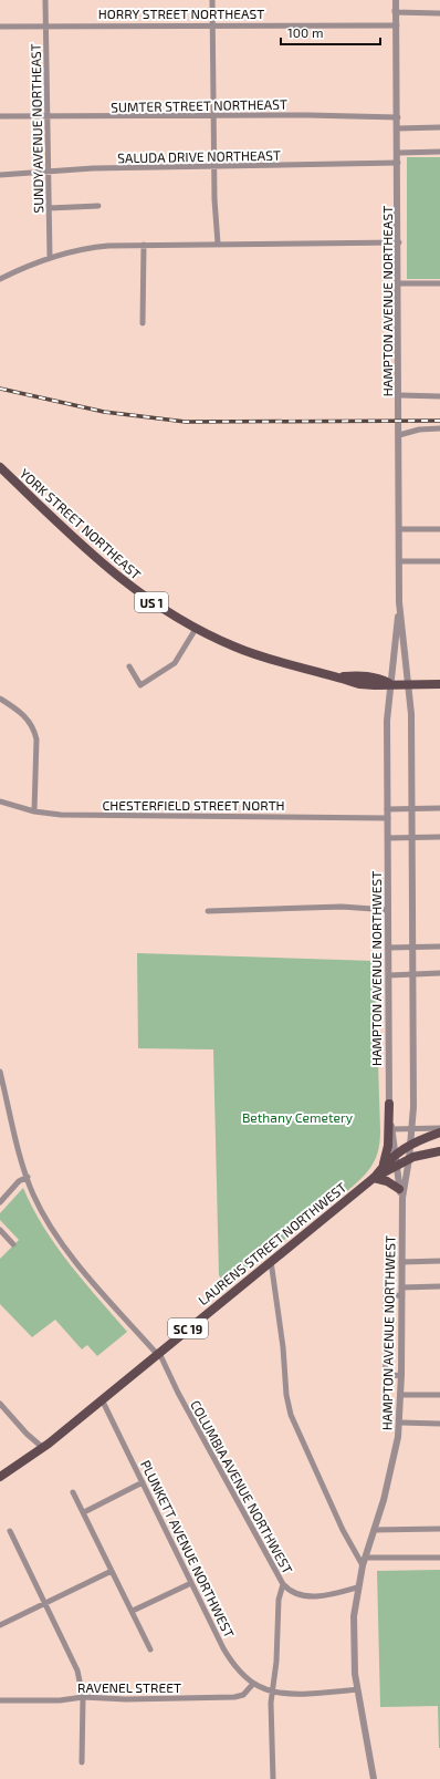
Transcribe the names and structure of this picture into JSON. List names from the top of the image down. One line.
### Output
{"streets":{"main road":["YORK STREET NORTHEAST","US 1","LAURENS STREET NORTHWEST","SC 19"],"street":["HORRY STREET NORTHEAST","SUMTER STREET NORTHEAST","SUNDY AVENUE NORTHEAST","SALUDA DRIVE NORTHEAST","HAMPTON AVENUE NORTHEAST","CHESTERFIELD STREET NORTH","HAMPTON AVENUE NORTHWEST","COLUMBIA AVENUE NORTHWEST","PLUNKETT AVENUE NORTHWEST","RAVENEL STREET"]},"crossings":[["HORRY STREET NORTHEAST","SUNDY AVENUE NORTHEAST"],["HORRY STREET NORTHEAST","HAMPTON AVENUE NORTHEAST"],["SUMTER STREET NORTHEAST","SUNDY AVENUE NORTHEAST"],["SUMTER STREET NORTHEAST","HAMPTON AVENUE NORTHEAST"],["SUNDY AVENUE NORTHEAST","SALUDA DRIVE NORTHEAST"],["SALUDA DRIVE NORTHEAST","HAMPTON AVENUE NORTHEAST"],["HAMPTON AVENUE NORTHEAST","YORK STREET NORTHEAST"],["HAMPTON AVENUE NORTHEAST","CHESTERFIELD STREET NORTH"],["HAMPTON AVENUE NORTHEAST","HAMPTON AVENUE NORTHWEST"],["CHESTERFIELD STREET NORTH","HAMPTON AVENUE NORTHWEST"],["HAMPTON AVENUE NORTHWEST","LAURENS STREET NORTHWEST"],["HAMPTON AVENUE NORTHWEST","COLUMBIA AVENUE NORTHWEST"],["LAURENS STREET NORTHWEST","COLUMBIA AVENUE NORTHWEST"],["LAURENS STREET NORTHWEST","PLUNKETT AVENUE NORTHWEST"],["PLUNKETT AVENUE NORTHWEST","RAVENEL STREET"]],"parks":["Bethany Cemetery"],"scale_bar":"100 m"}
